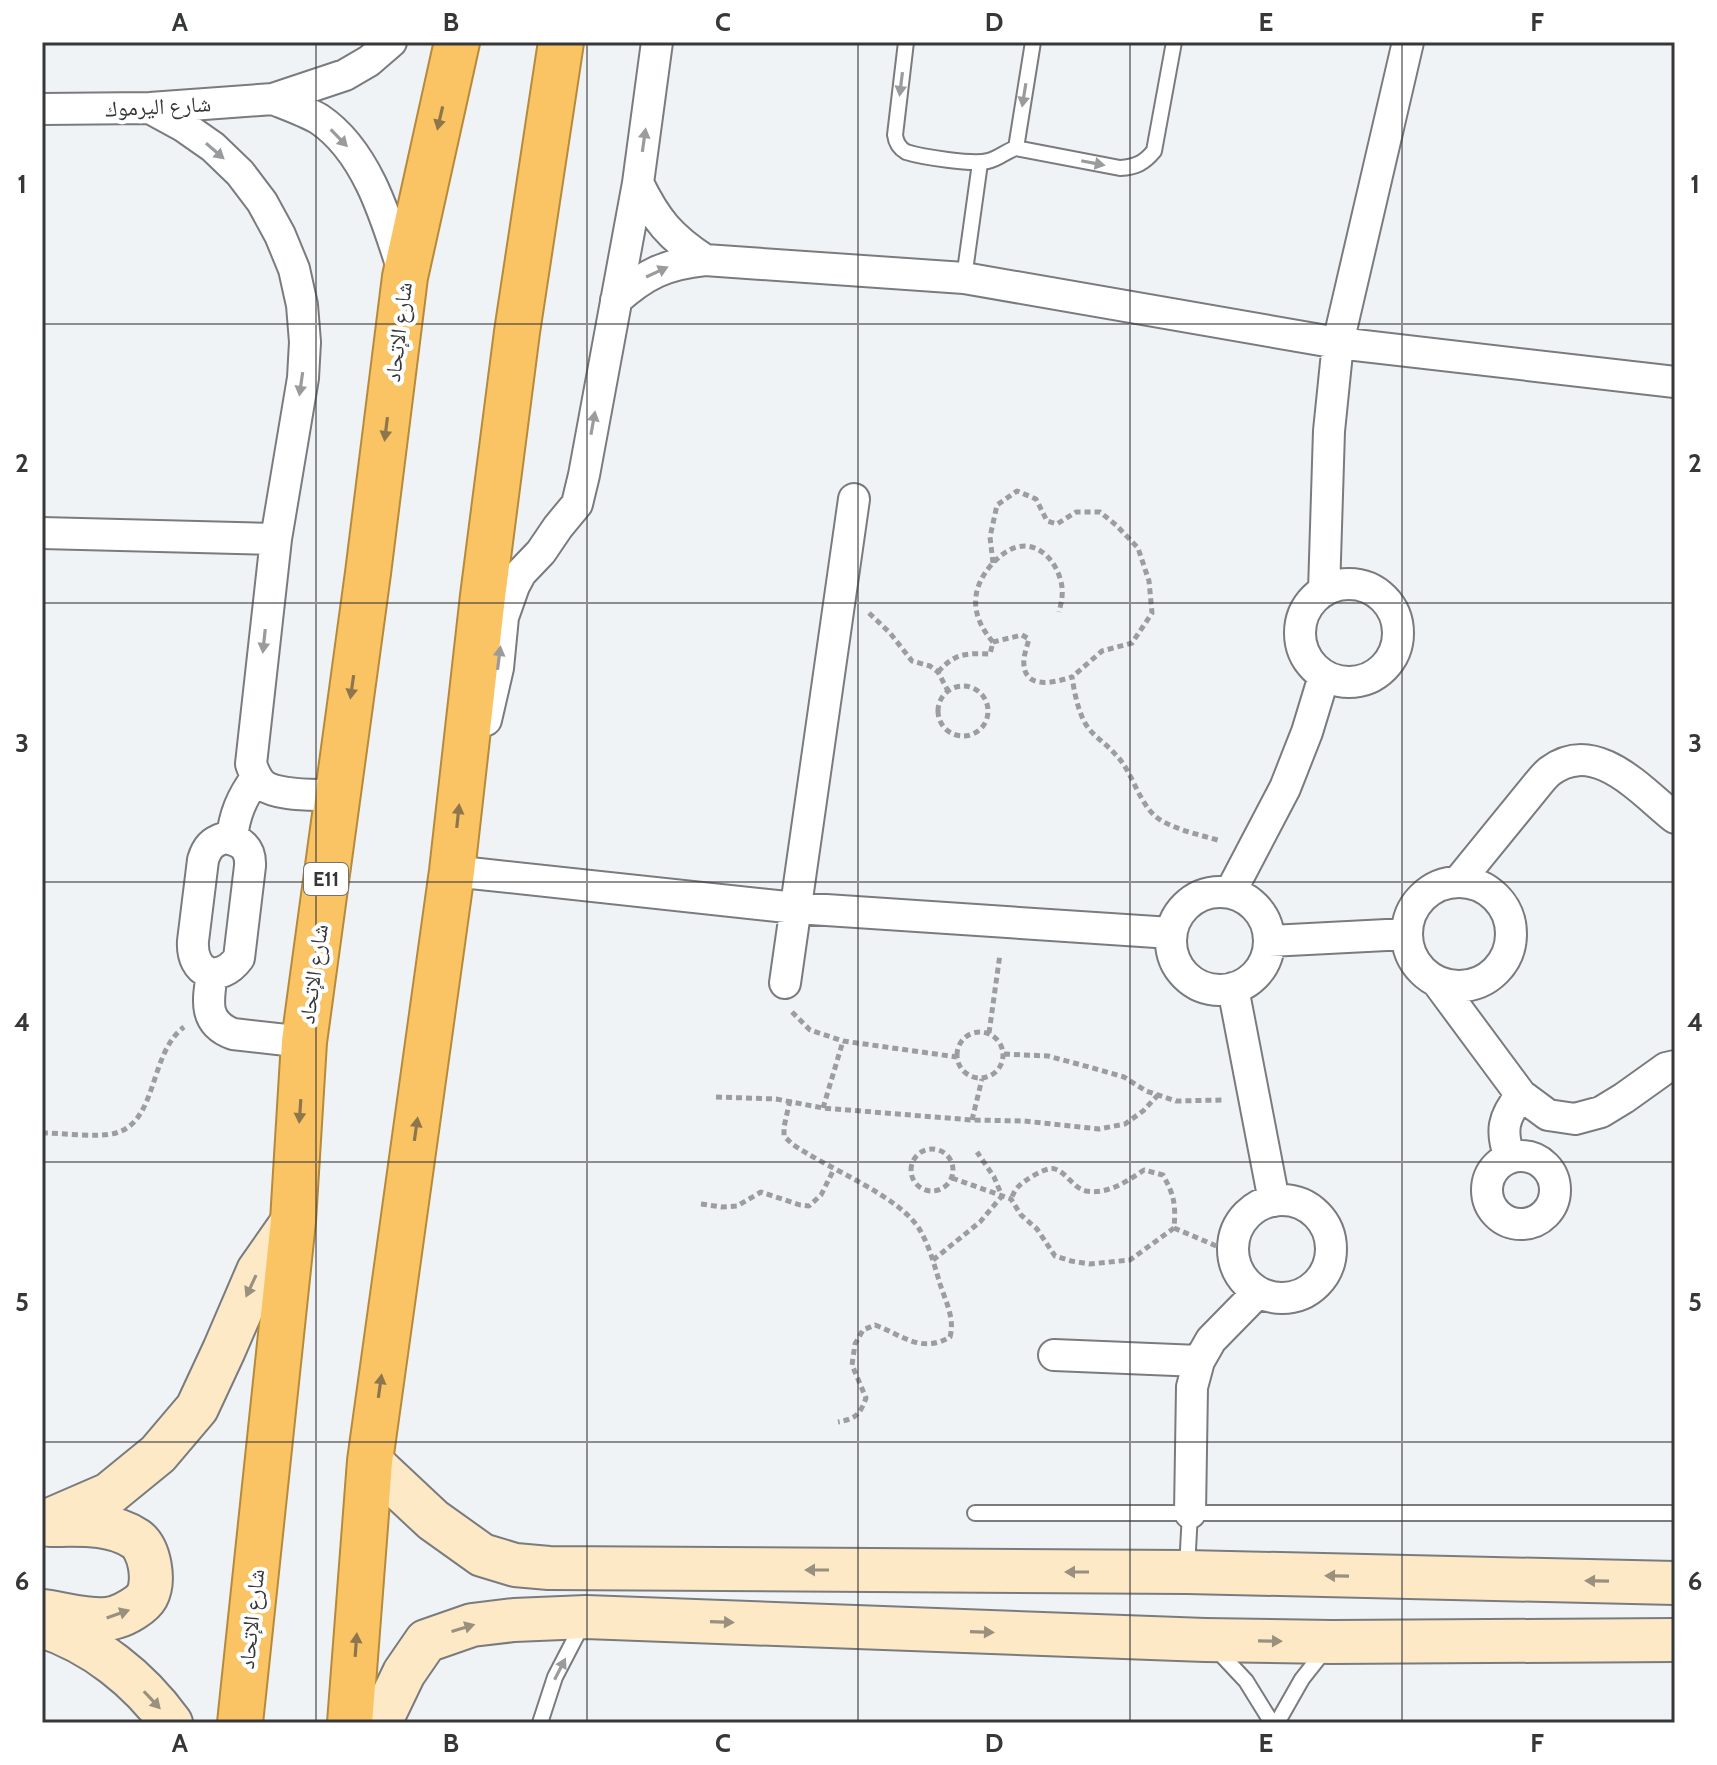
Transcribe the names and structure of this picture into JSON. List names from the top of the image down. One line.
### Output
{"streets":{"highway":["شارع الإتحاد","E11"],"street":["شارع اليرموك"]},"crossings":[["شارع اليرموك","شارع الإتحاد"]],"one_way":["شارع اليرموك"],"grid":{"columns":["A","B","C","D","E","F"],"rows":["1","2","3","4","5","6"]}}
